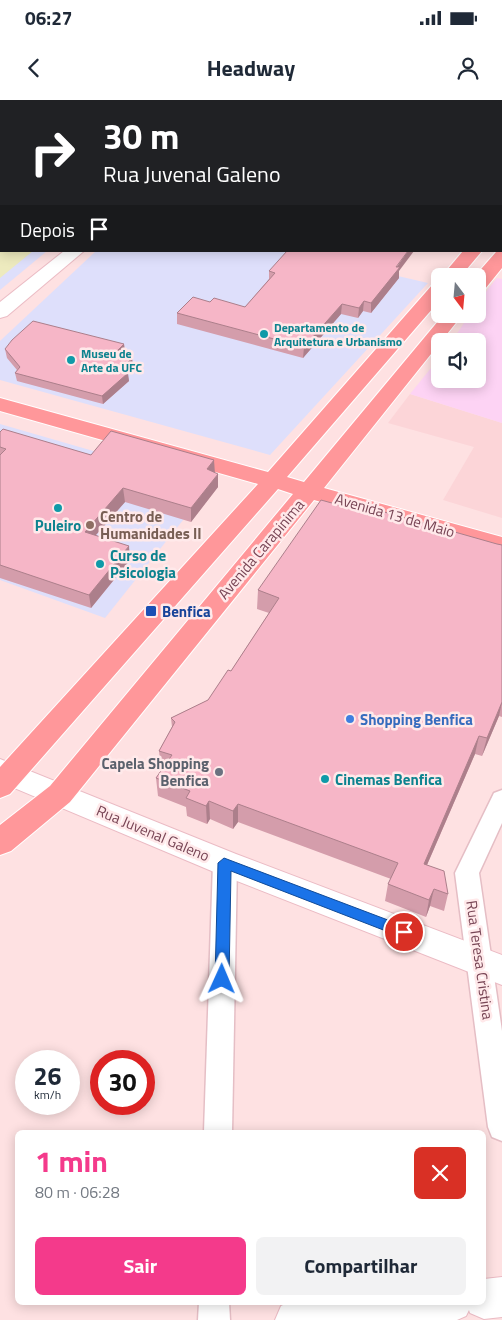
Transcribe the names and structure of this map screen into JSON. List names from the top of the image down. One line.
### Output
{"streets":{"main road":["Avenida 13 de Maio","Avenida Carapinima"],"street":["Rua Juvenal Galeno","Rua Teresa Cristina"]},"crossings":[["Avenida 13 de Maio","Avenida Carapinima"],["Avenida Carapinima","Rua Juvenal Galeno"],["Rua Juvenal Galeno","Rua Teresa Cristina"]],"places":{"other":["Departamento de Arquitetura e Urbanismo","Museu de Arte da UFC","Puleiro","Centro de Humanidades II","Curso de Psicologia","Shopping Benfica","Capela Shopping Benfica","Cinemas Benfica"],"transit":["Benfica"]},"north":"bottom","page":{"status":"06:27","header":"Headway","turn":["30 m","Rua Juvenal Galeno"],"then":"Depois","speed":"26 km/h","limit":"30","heading":["1 min","80 m · 06:28"],"buttons":["Sair","Compartilhar"]}}
